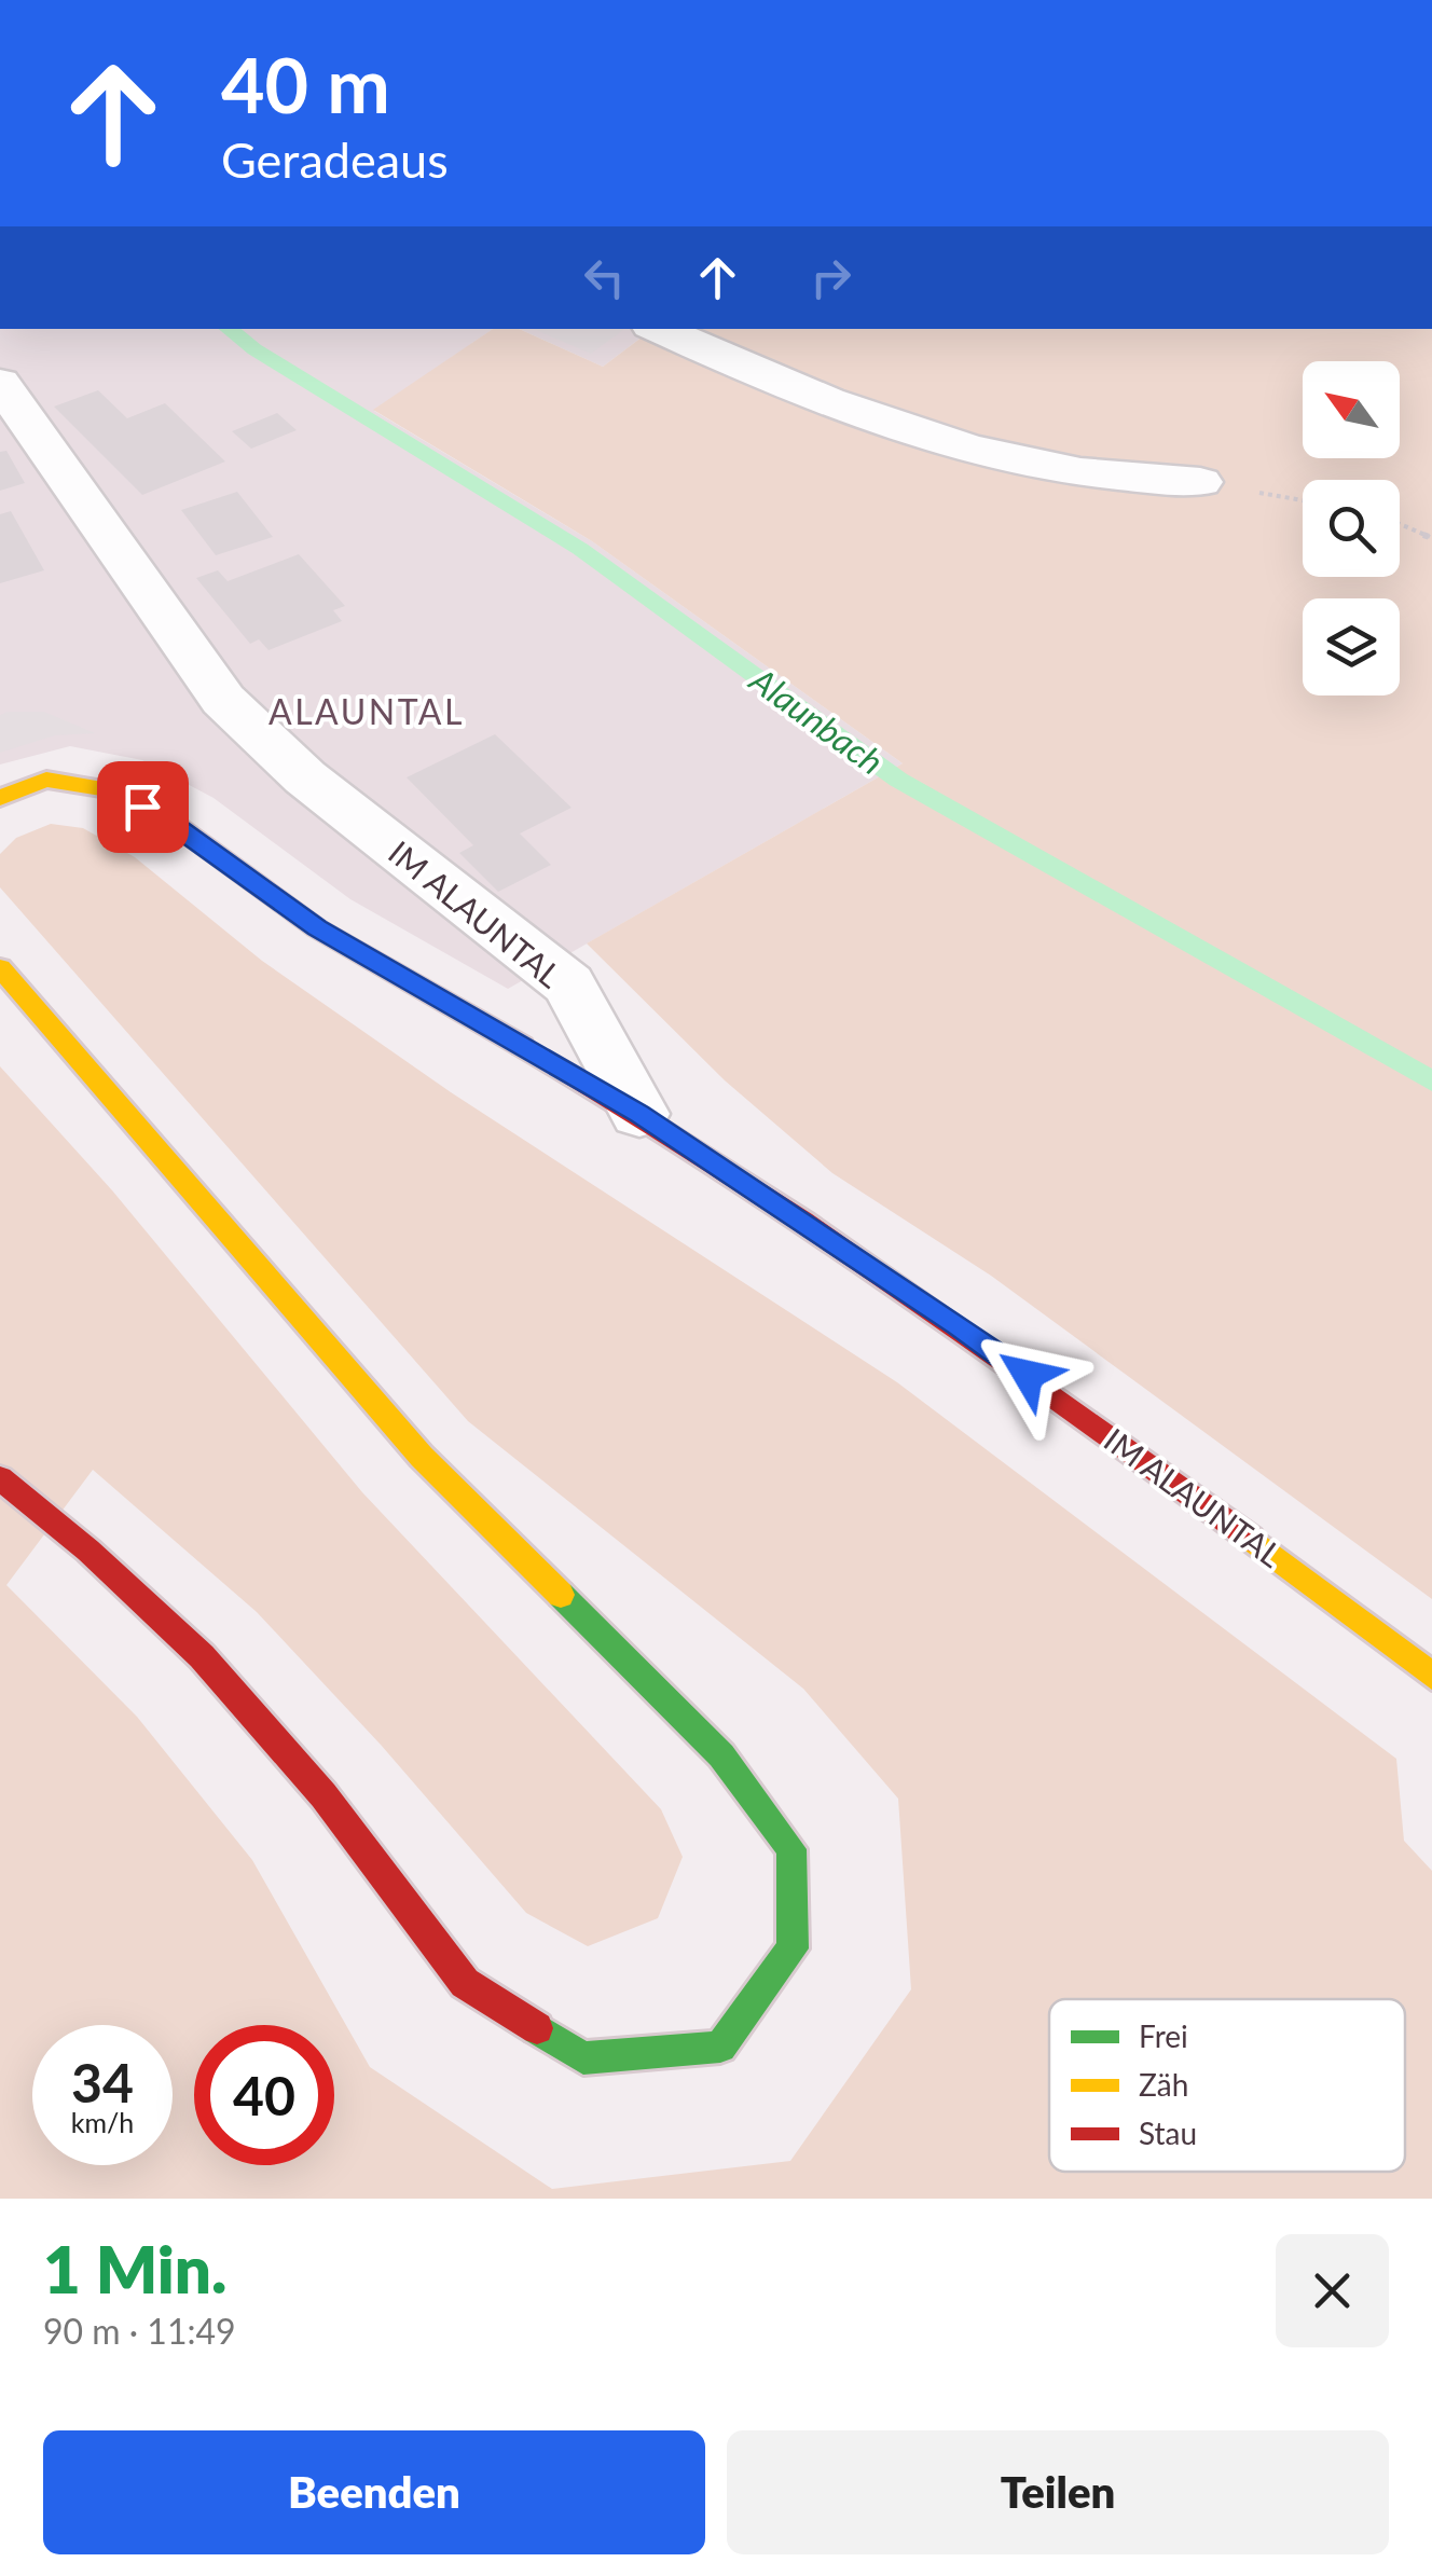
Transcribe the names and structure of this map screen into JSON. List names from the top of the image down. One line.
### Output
{"streets":{"street":["IM ALAUNTAL"]},"districts":["ALAUNTAL"],"water":["Alaunbach"],"legend":["Frei","Zäh","Stau"],"north":"top left","page":{"turn":["40 m","Geradeaus"],"speed":"34 km/h","limit":"40","heading":["1 Min.","90 m · 11:49"],"buttons":["Beenden","Teilen"]}}
